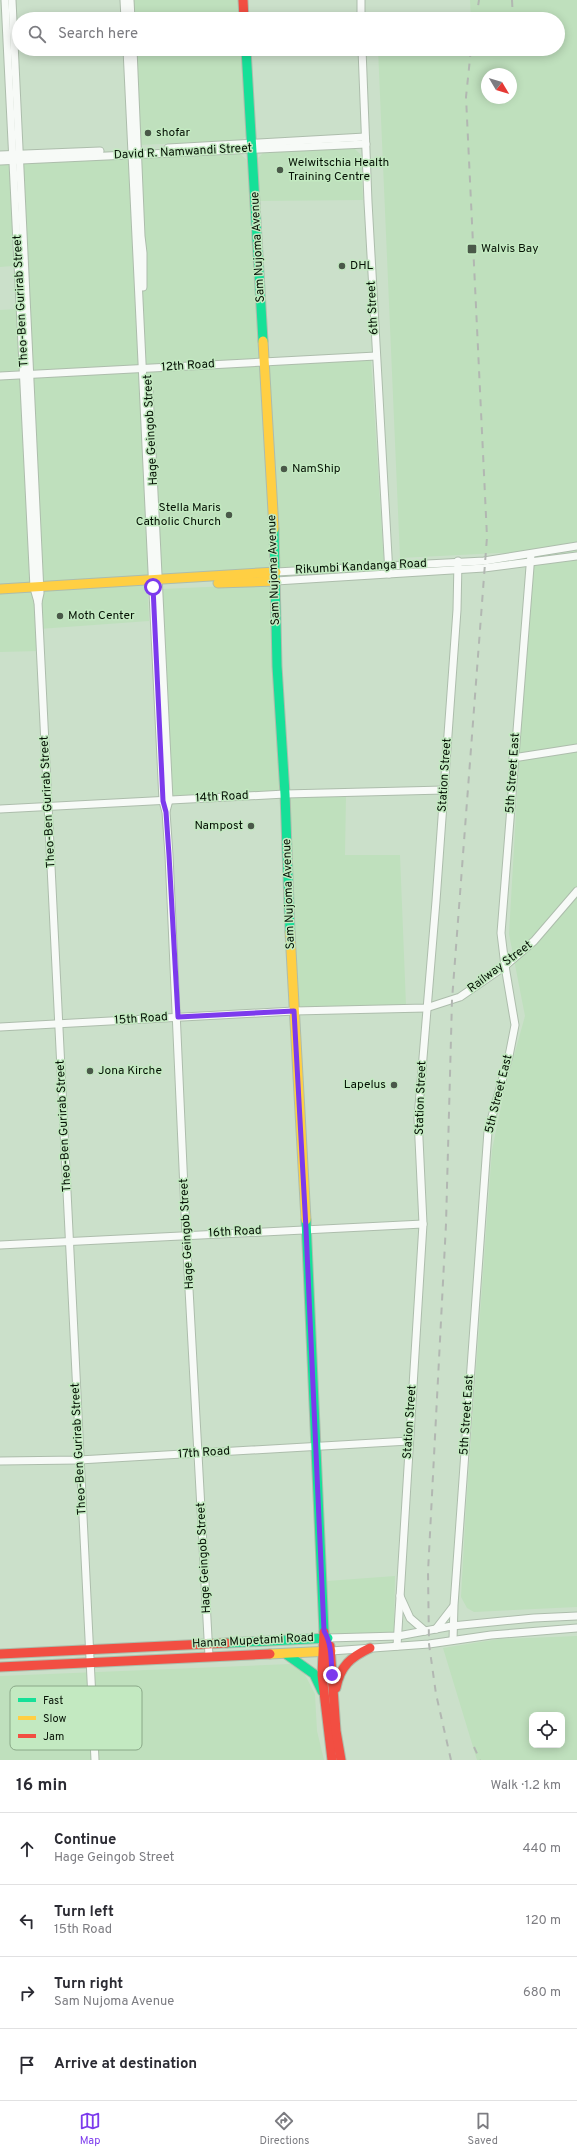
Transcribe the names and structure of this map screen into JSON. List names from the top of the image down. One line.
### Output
{"streets":{"main road":["Sam Nujoma Avenue","Rikumbi Kandanga Road","Hanna Mupetami Road"],"street":["David R. Namwandi Street","Theo-Ben Gurirab Street","6th Street","12th Road","Hage Geingob Street","5th Street East","Station Street","14th Road","Railway Street","15th Road","16th Road","17th Road"]},"crossings":[["David R. Namwandi Street","Sam Nujoma Avenue"],["David R. Namwandi Street","Theo-Ben Gurirab Street"],["David R. Namwandi Street","6th Street"],["David R. Namwandi Street","Hage Geingob Street"],["Sam Nujoma Avenue","12th Road"],["Sam Nujoma Avenue","Rikumbi Kandanga Road"],["Sam Nujoma Avenue","14th Road"],["Sam Nujoma Avenue","15th Road"],["Sam Nujoma Avenue","16th Road"],["Sam Nujoma Avenue","17th Road"],["Sam Nujoma Avenue","Hanna Mupetami Road"],["Theo-Ben Gurirab Street","12th Road"],["Theo-Ben Gurirab Street","Rikumbi Kandanga Road"],["Theo-Ben Gurirab Street","14th Road"],["Theo-Ben Gurirab Street","15th Road"],["Theo-Ben Gurirab Street","16th Road"],["Theo-Ben Gurirab Street","17th Road"],["Theo-Ben Gurirab Street","Hanna Mupetami Road"],["6th Street","12th Road"],["6th Street","Rikumbi Kandanga Road"],["12th Road","Hage Geingob Street"],["Hage Geingob Street","Rikumbi Kandanga Road"],["Hage Geingob Street","14th Road"],["Hage Geingob Street","15th Road"],["Hage Geingob Street","16th Road"],["Hage Geingob Street","17th Road"],["Hage Geingob Street","Hanna Mupetami Road"],["Rikumbi Kandanga Road","5th Street East"],["Rikumbi Kandanga Road","Station Street"],["5th Street East","Railway Street"],["5th Street East","Hanna Mupetami Road"],["Station Street","14th Road"],["Station Street","Railway Street"],["Station Street","15th Road"],["Station Street","16th Road"],["Station Street","17th Road"],["Station Street","Hanna Mupetami Road"],["Railway Street","15th Road"]],"places":{"other":["shofar","Welwitschia Health Training Centre","DHL","NamShip","Stella Maris Catholic Church","Moth Center","Nampost","Jona Kirche","Lapelus"],"transit":["Walvis Bay"]},"legend":["Fast","Slow","Jam"],"north":"bottom right","page":{"search":"Search here","heading":["16 min","Walk · 1.2 km"],"list":[["Continue","Hage Geingob Street","440 m"],["Turn left","15th Road","120 m"],["Turn right","Sam Nujoma Avenue","680 m"],"Arrive at destination"],"nav":["Map","Directions","Saved"]}}
